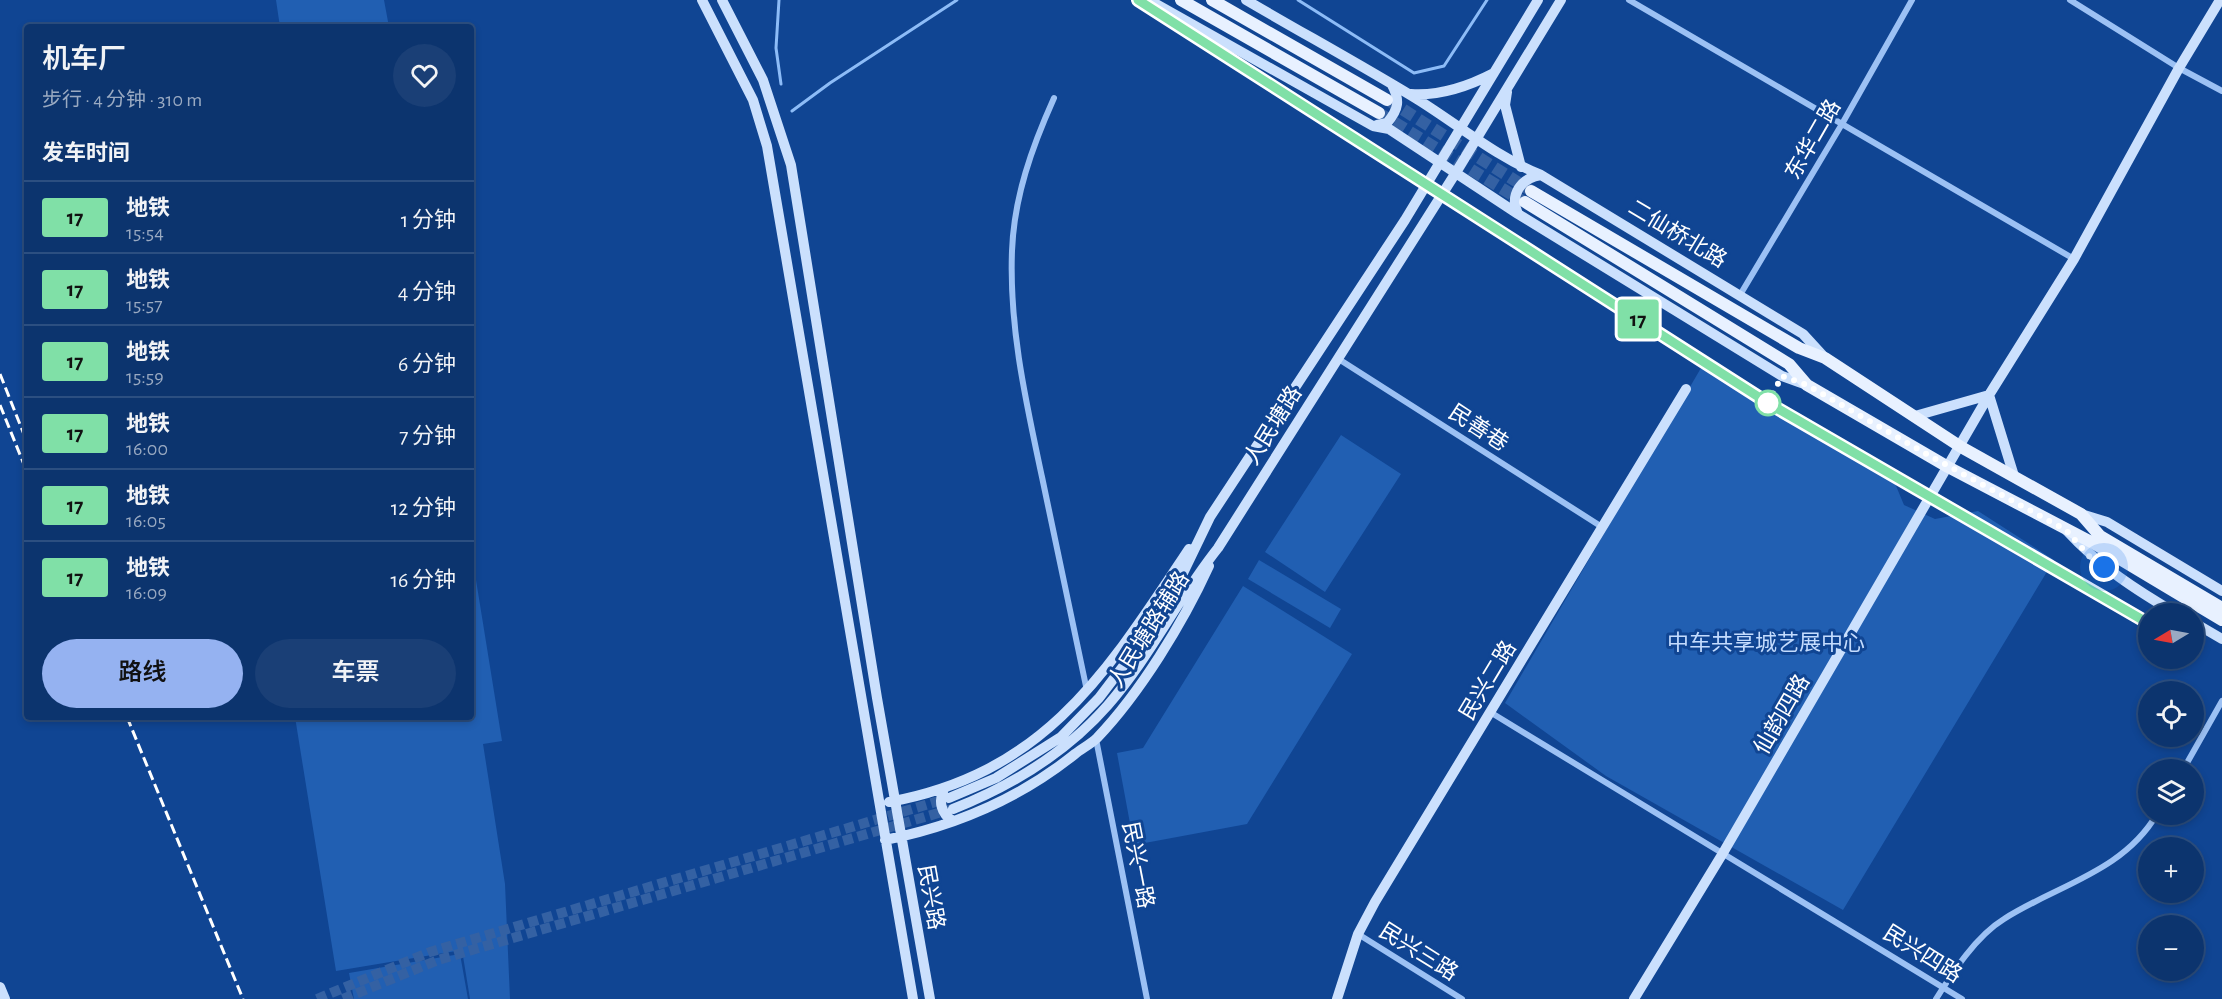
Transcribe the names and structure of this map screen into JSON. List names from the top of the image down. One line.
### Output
{"streets":{"main road":["二仙桥北路"],"street":["东华二路","人民塘路","民善巷","人民塘路辅路","民兴二路","仙韵四路","民兴一路","民兴路","民兴三路","民兴四路"]},"crossings":[["东华二路","二仙桥北路"],["二仙桥北路","人民塘路"],["二仙桥北路","仙韵四路"],["人民塘路","民善巷"],["人民塘路","人民塘路辅路"],["民善巷","民兴二路"],["人民塘路辅路","民兴一路"],["人民塘路辅路","民兴路"],["民兴二路","民兴三路"],["民兴二路","民兴四路"],["仙韵四路","民兴四路"]],"parks":["中车共享城艺展中心"],"lines":["metro line 17"],"north":"left","page":{"on_map":"17","heading":[["机车厂","步行 · 4 分钟 · 310 m"],"发车时间"],"list":[{"mark":"17","name":"地铁","note":"15:54","value":"1 分钟"},{"mark":"17","name":"地铁","note":"15:57","value":"4 分钟"},{"mark":"17","name":"地铁","note":"15:59","value":"6 分钟"},{"mark":"17","name":"地铁","note":"16:00","value":"7 分钟"},{"mark":"17","name":"地铁","note":"16:05","value":"12 分钟"},{"mark":"17","name":"地铁","note":"16:09","value":"16 分钟"}],"map_buttons":["+","−"],"buttons":["路线","车票"]}}
